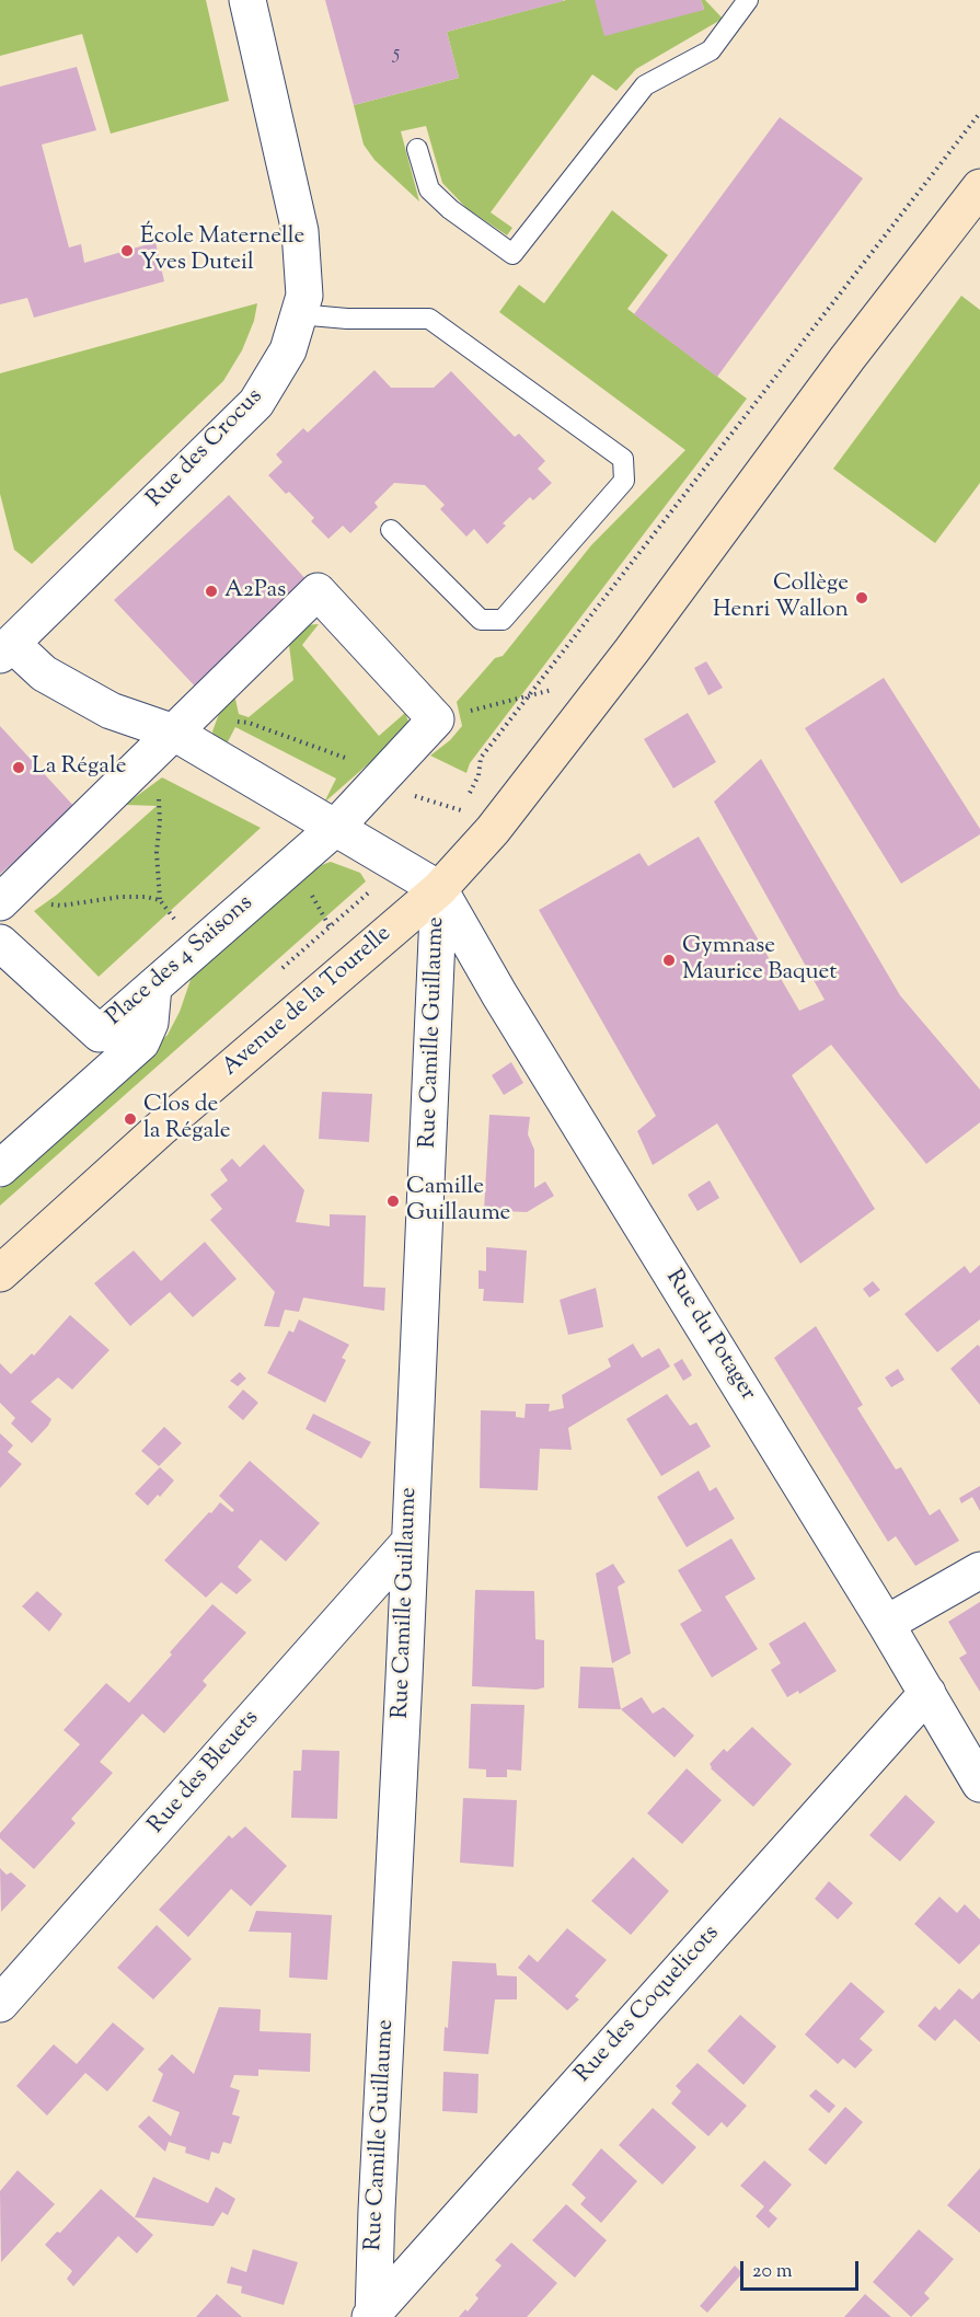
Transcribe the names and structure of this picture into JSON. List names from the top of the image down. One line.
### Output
{"streets":{"main road":["Avenue de la Tourelle"],"street":["Rue des Crocus","Place des 4 Saisons","Rue Camille Guillaume","Rue du Potager","Rue des Bleuets","Rue des Coquelicots"]},"crossings":[["Avenue de la Tourelle","Rue Camille Guillaume"],["Avenue de la Tourelle","Rue du Potager"],["Rue Camille Guillaume","Rue du Potager"],["Rue Camille Guillaume","Rue des Bleuets"],["Rue Camille Guillaume","Rue des Coquelicots"],["Rue du Potager","Rue des Coquelicots"]],"places":["École Maternelle Yves Duteil","A2Pas","Collège Henri Wallon","La Régale","Gymnase Maurice Baquet","Clos de la Régale","Camille Guillaume"],"house_numbers":["5"],"scale_bar":"20 m"}
